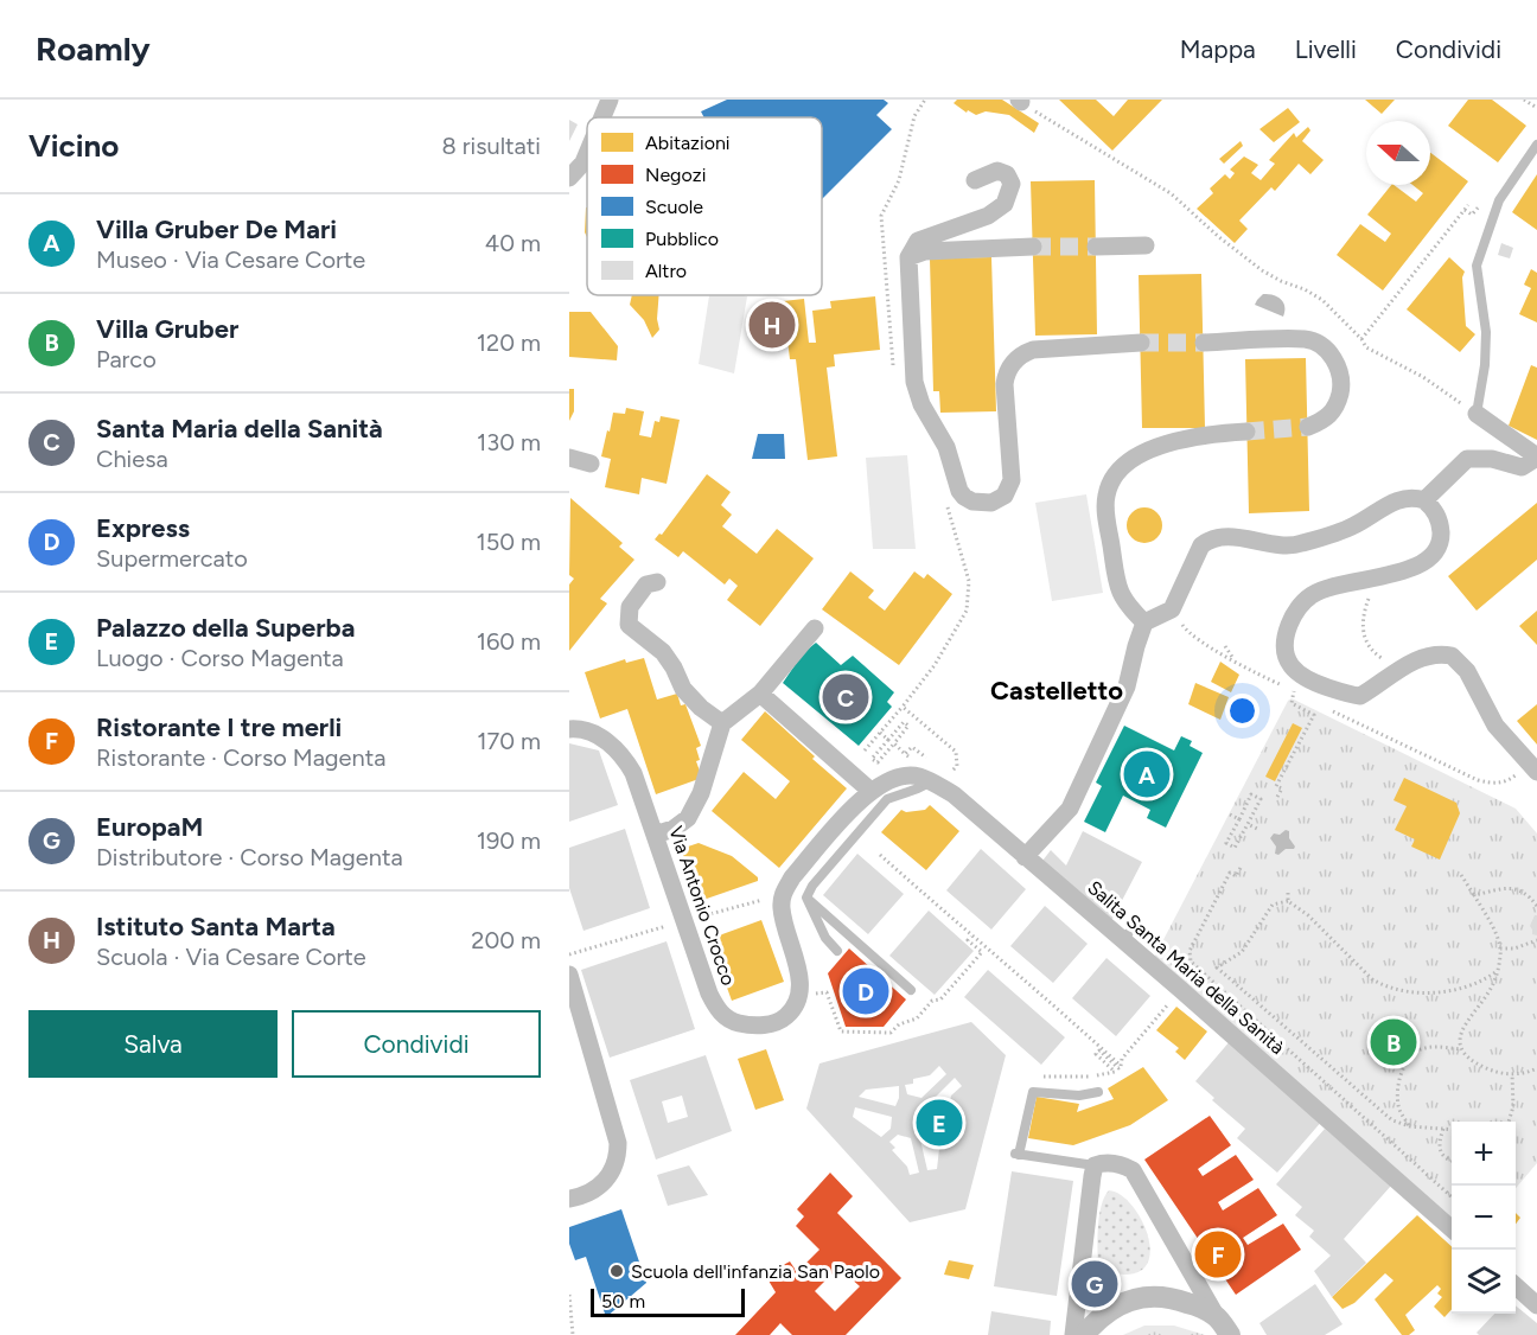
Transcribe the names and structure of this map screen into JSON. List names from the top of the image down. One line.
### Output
{"streets":{"street":["Via Antonio Crocco","Salita Santa Maria della Sanità"]},"districts":["Castelletto"],"places":["Scuola dell'infanzia San Paolo"],"legend":["Abitazioni","Negozi","Scuole","Pubblico","Altro"],"scale_bar":"50 m","north":"left","page":{"header":"Roamly","nav":["Mappa","Livelli","Condividi"],"heading":["Vicino","8 risultati"],"list":[{"mark":"A","name":"Villa Gruber De Mari","note":"Museo · Via Cesare Corte","value":"40 m"},{"mark":"B","name":"Villa Gruber","note":"Parco","value":"120 m"},{"mark":"C","name":"Santa Maria della Sanità","note":"Chiesa","value":"130 m"},{"mark":"D","name":"Express","note":"Supermercato","value":"150 m"},{"mark":"E","name":"Palazzo della Superba","note":"Luogo · Corso Magenta","value":"160 m"},{"mark":"F","name":"Ristorante I tre merli","note":"Ristorante · Corso Magenta","value":"170 m"},{"mark":"G","name":"EuropaM","note":"Distributore · Corso Magenta","value":"190 m"},{"mark":"H","name":"Istituto Santa Marta","note":"Scuola · Via Cesare Corte","value":"200 m"}],"pins":["H","C","A","D","B","E","F","G"],"buttons":["Salva","Condividi"],"map_buttons":["+","−"],"scale":"50 m"}}
